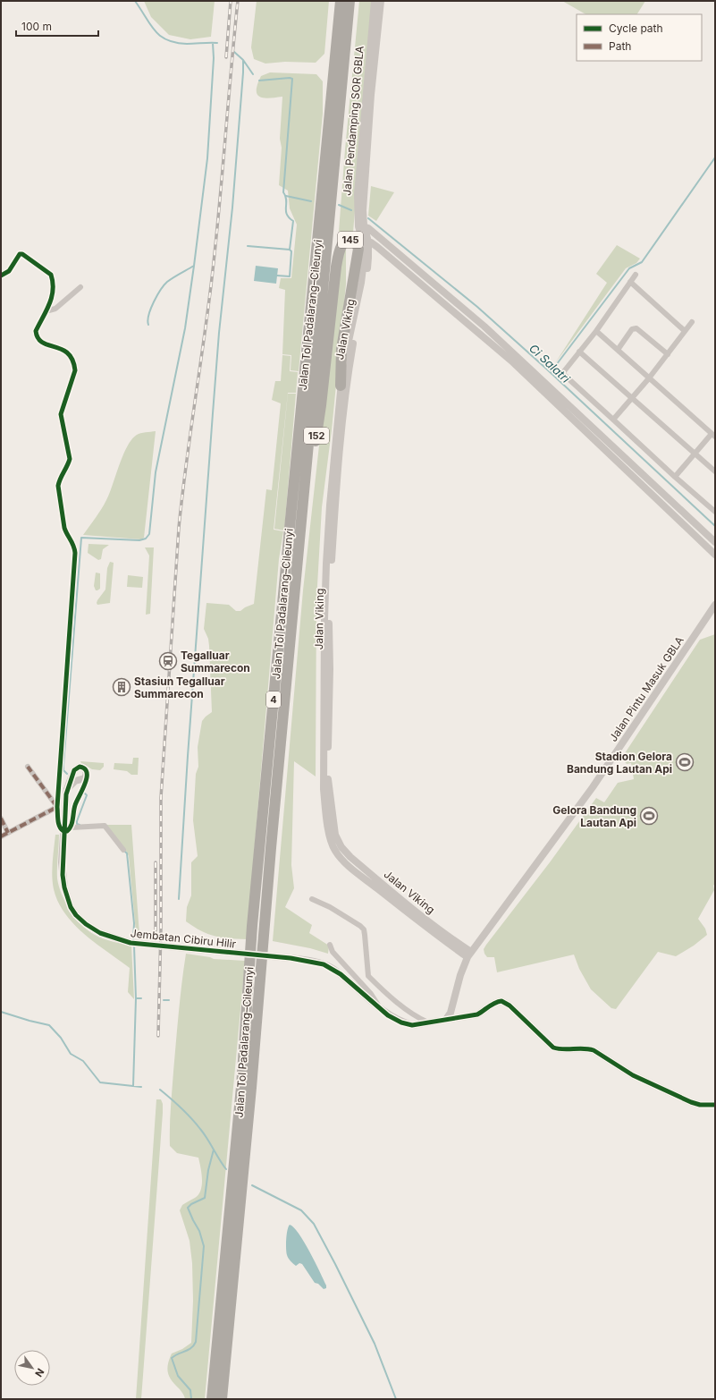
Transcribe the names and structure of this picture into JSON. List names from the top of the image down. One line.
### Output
{"streets":{"highway":["145","Jalan Tol Padalarang–Cileunyi","152","4"],"street":["Jalan Pendamping SOR GBLA","Jalan Viking","Jalan Pintu Masuk GBLA","Jembatan Cibiru Hilir"]},"crossings":[["Jalan Pendamping SOR GBLA","Jalan Viking"],["145","Jalan Viking"],["145","152"],["Jalan Tol Padalarang–Cileunyi","152"],["Jalan Viking","Jalan Pintu Masuk GBLA"],["Jalan Pintu Masuk GBLA","Jembatan Cibiru Hilir"]],"water":["Ci Salatri"],"places":{"station":["Tegalluar Summarecon"],"building":["Stasiun Tegalluar Summarecon"],"sports":["Stadion Gelora Bandung Lautan Api","Gelora Bandung Lautan Api"]},"legend":["Cycle path","Path"],"scale_bar":"100 m","north":"bottom right"}
